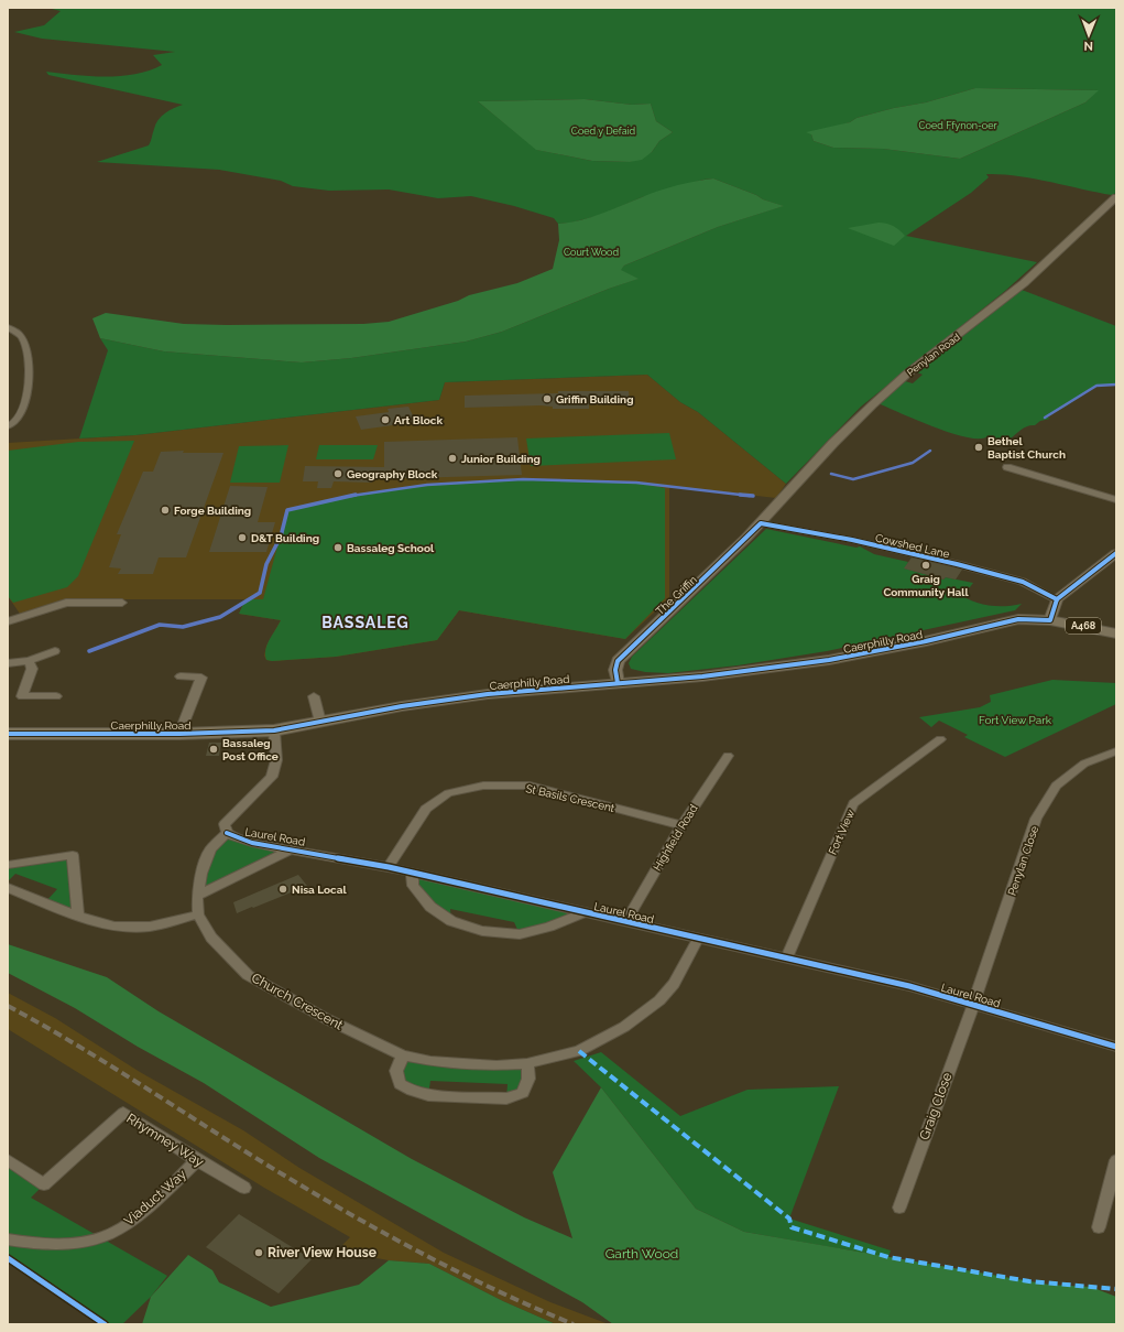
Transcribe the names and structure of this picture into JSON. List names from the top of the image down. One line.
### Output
{"streets":{"main road":["A468","Caerphilly Road"],"street":["Penylan Road","Cowshed Lane","The Griffin","St Basils Crescent","Fort View","Laurel Road","Highfield Road","Penylan Close","Church Crescent","Graig Close","Rhymney Way","Viaduct Way"]},"crossings":[["Penylan Road","Cowshed Lane"],["Penylan Road","The Griffin"],["Cowshed Lane","The Griffin"],["The Griffin","Caerphilly Road"],["St Basils Crescent","Laurel Road"],["St Basils Crescent","Highfield Road"],["Fort View","Laurel Road"],["Laurel Road","Highfield Road"],["Laurel Road","Penylan Close"],["Laurel Road","Church Crescent"],["Laurel Road","Graig Close"],["Penylan Close","Graig Close"],["Rhymney Way","Viaduct Way"]],"districts":["BASSALEG"],"parks":["Coed Ffynon-oer","Coed y Defaid","Court Wood","Fort View Park","Garth Wood"],"places":["Griffin Building","Art Block","Bethel Baptist Church","Junior Building","Geography Block","Forge Building","D&T Building","Bassaleg School","Graig Community Hall","Bassaleg Post Office","Nisa Local","River View House"],"north":"bottom"}
